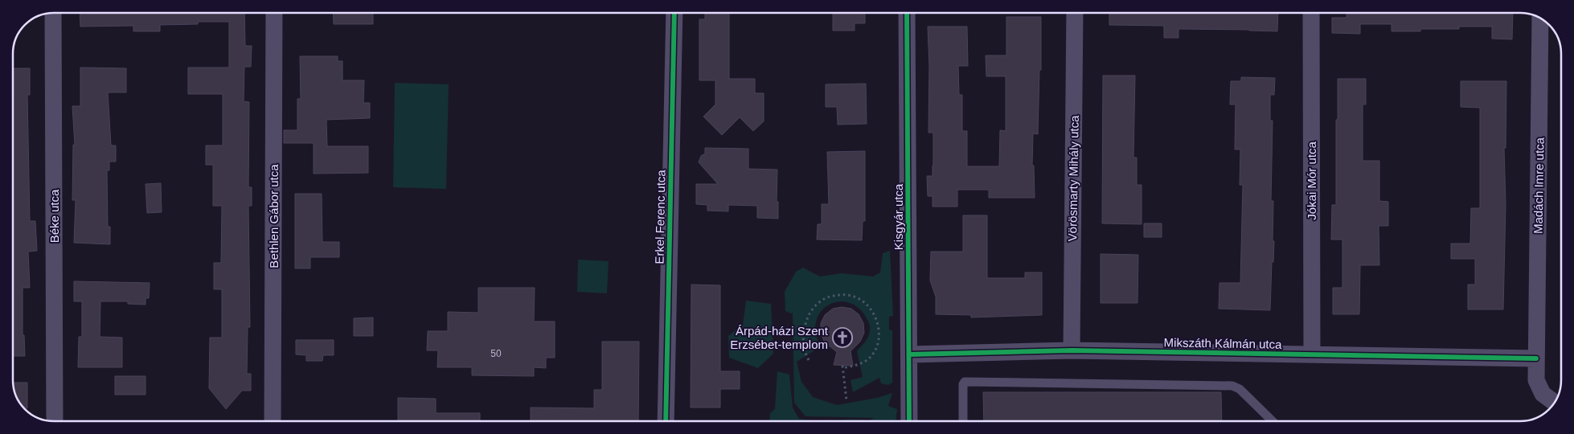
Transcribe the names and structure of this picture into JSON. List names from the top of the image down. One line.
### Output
{"streets":{"street":["Vörösmarty Mihály utca","Jókai Mór utca","Madách Imre utca","Béke utca","Bethlen Gábor utca","Erkel Ferenc utca","Kisgyár utca","Mikszáth Kálmán utca"]},"crossings":[["Vörösmarty Mihály utca","Mikszáth Kálmán utca"],["Jókai Mór utca","Mikszáth Kálmán utca"],["Madách Imre utca","Mikszáth Kálmán utca"],["Kisgyár utca","Mikszáth Kálmán utca"]],"places":{"church":["Árpád-házi Szent Erzsébet-templom"]},"house_numbers":["50"]}
